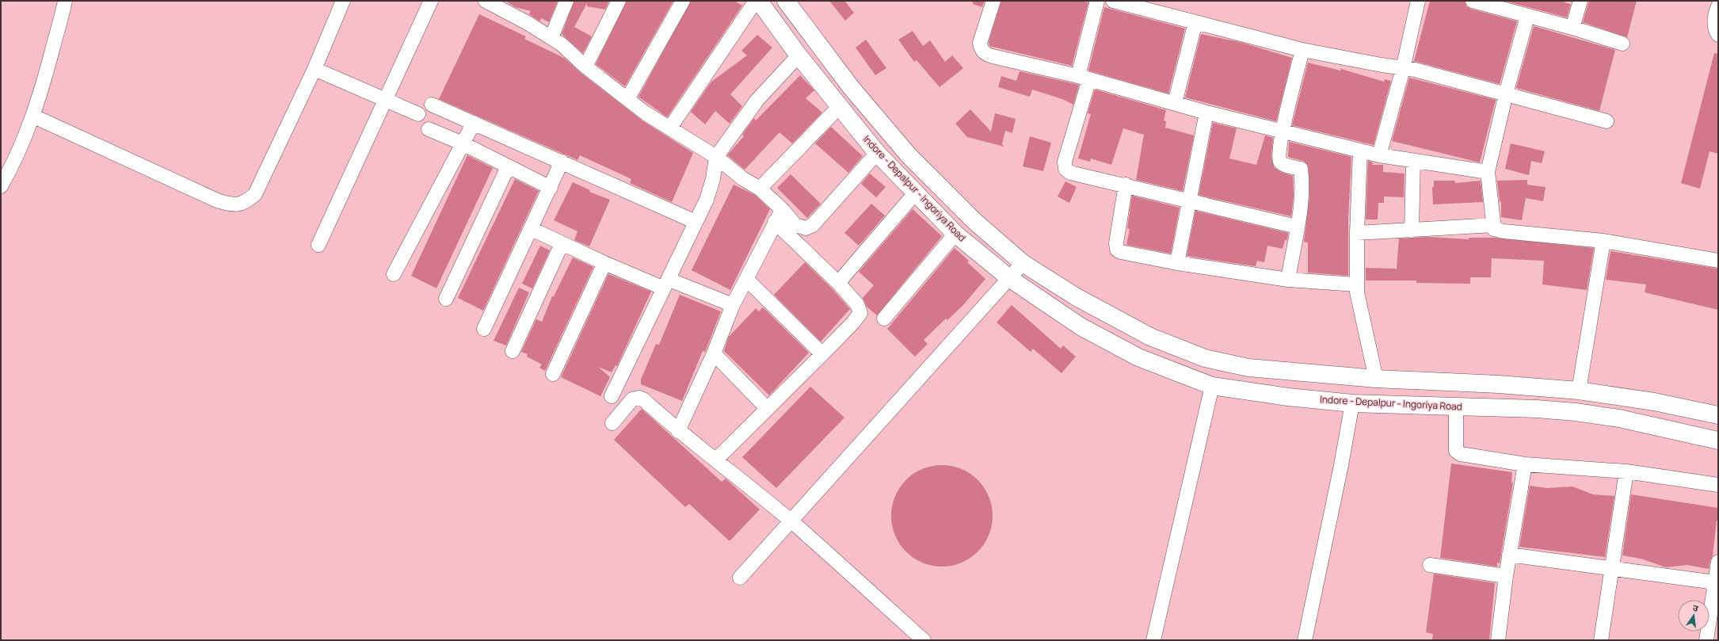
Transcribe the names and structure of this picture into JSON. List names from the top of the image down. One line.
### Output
{"streets":{"main road":["Indore - Depalpur - Ingoriya Road"]},"north":"top"}
